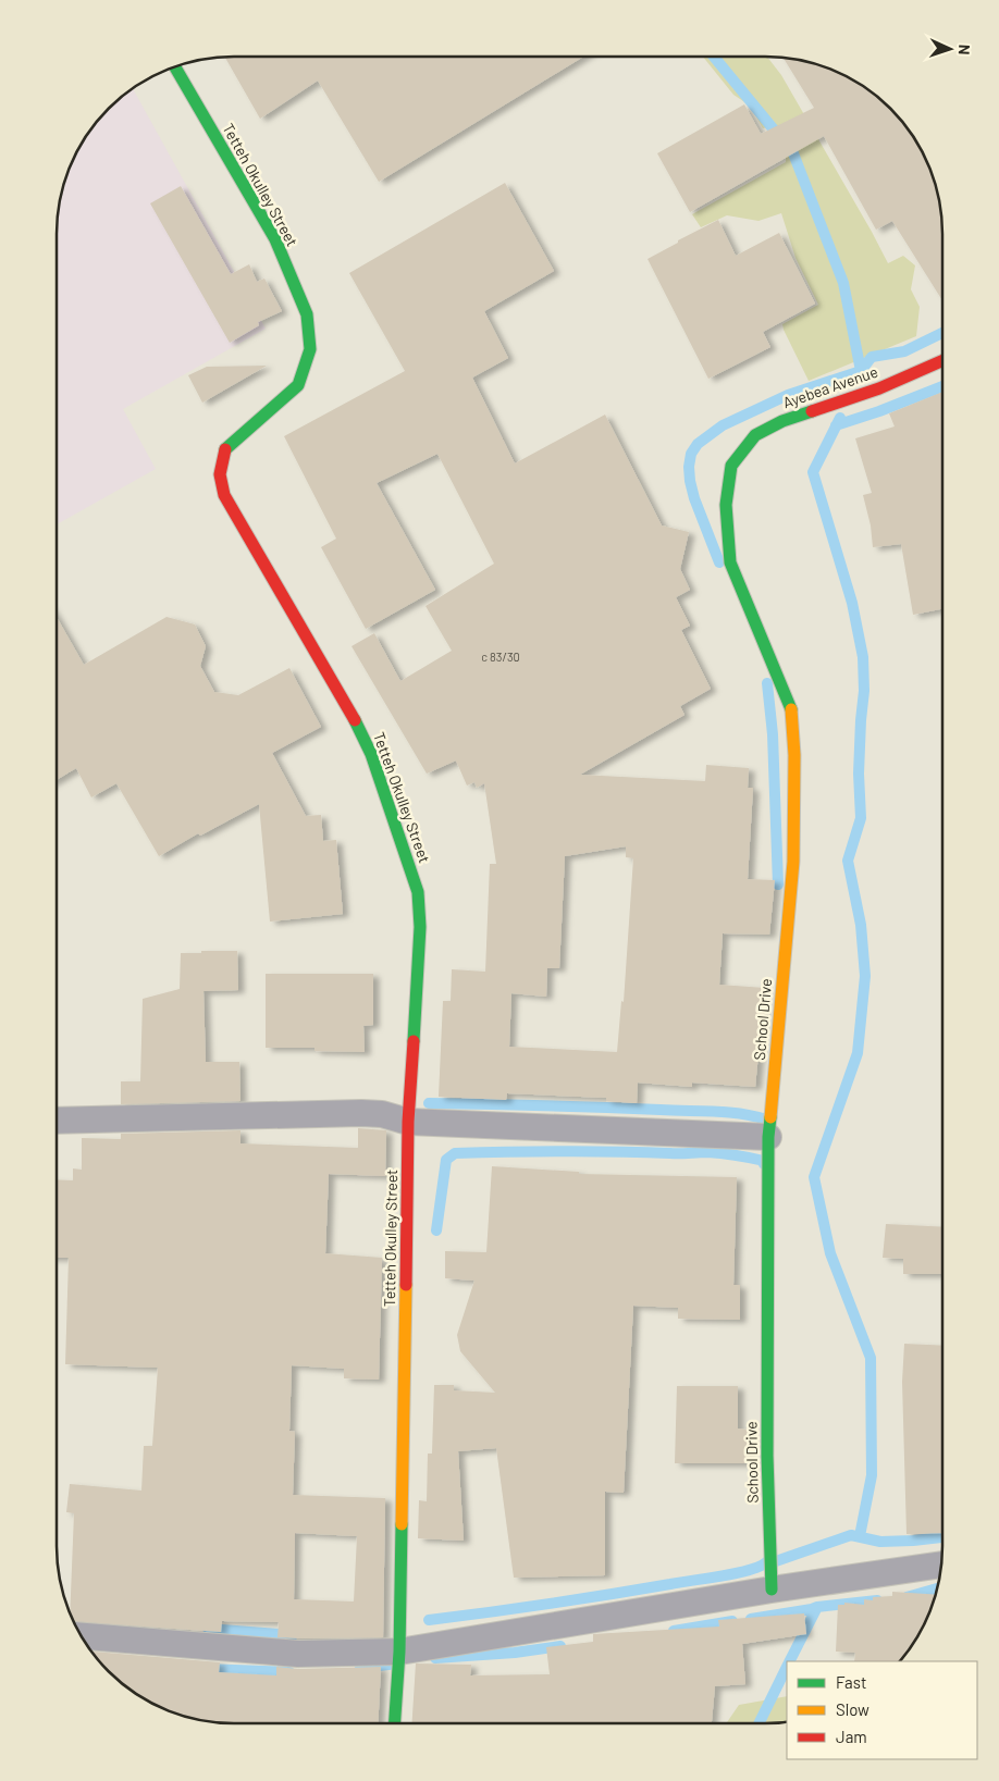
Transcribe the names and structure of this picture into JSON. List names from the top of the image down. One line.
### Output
{"streets":{"street":["Tetteh Okulley Street","Ayebea Avenue","School Drive"]},"crossings":[["Ayebea Avenue","School Drive"]],"house_numbers":["c 83/30"],"legend":["Fast","Slow","Jam"],"north":"right"}
